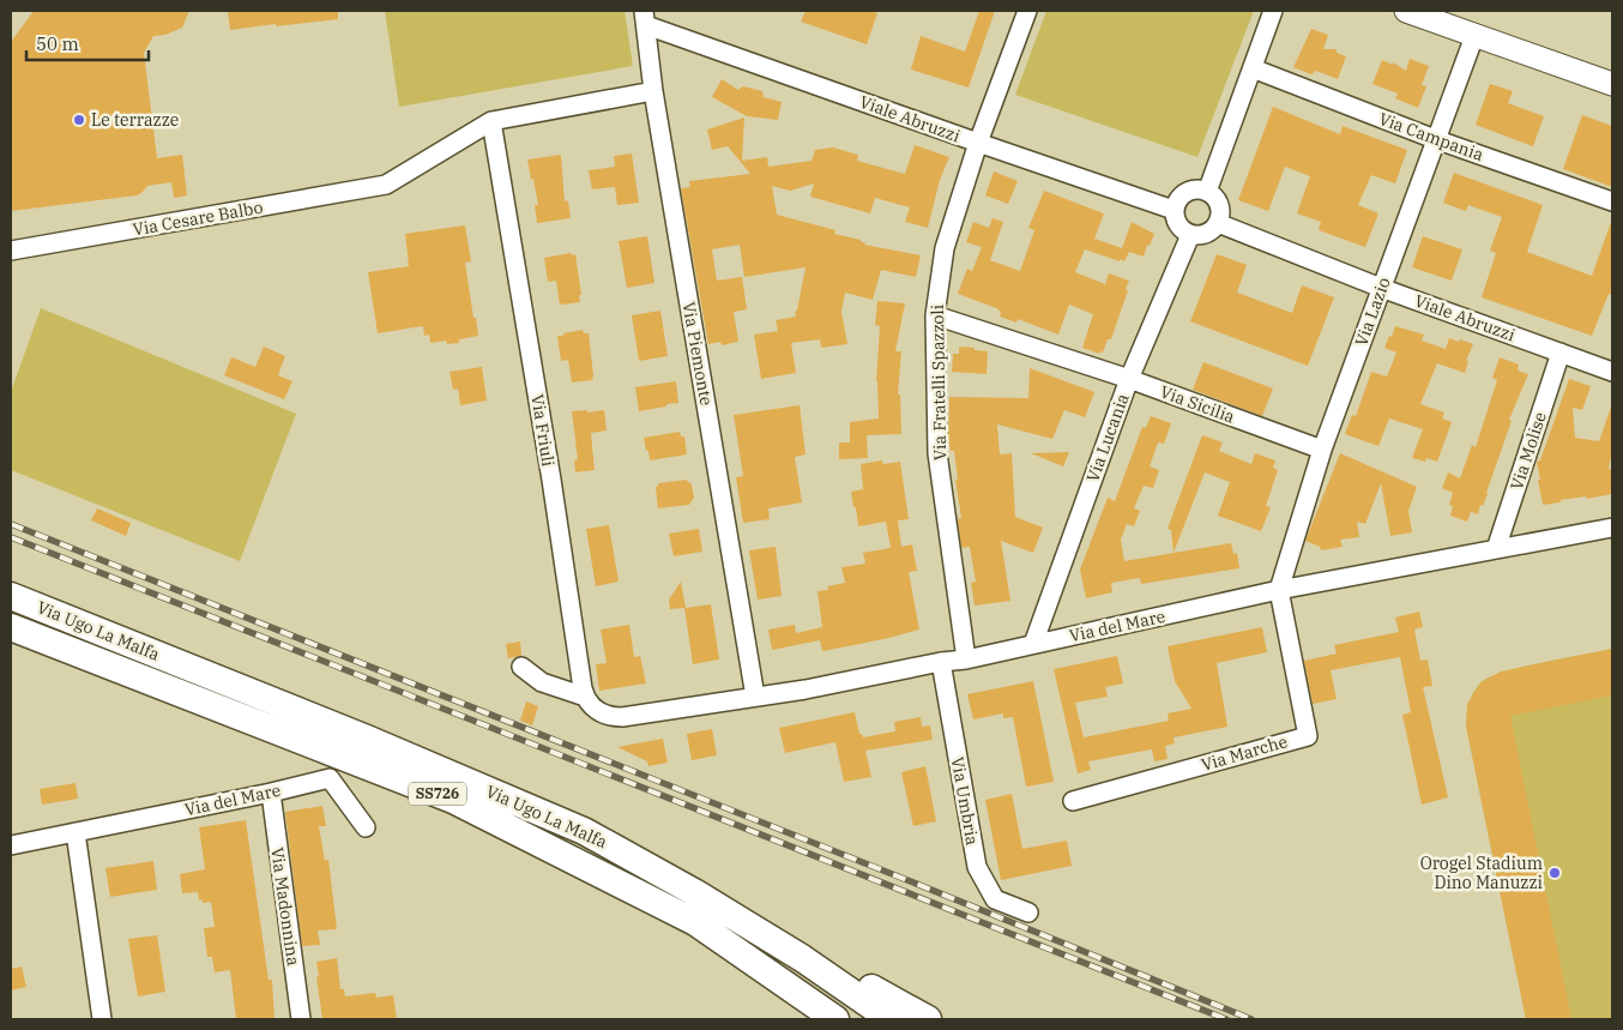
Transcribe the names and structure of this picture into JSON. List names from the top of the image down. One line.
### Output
{"streets":{"highway":["Via Ugo La Malfa","SS726"],"street":["Viale Abruzzi","Via Campania","Via Cesare Balbo","Via Lazio","Via Piemonte","Via Fratelli Spazzoli","Via Sicilia","Via Friuli","Via Lucania","Via Molise","Via del Mare","Via Marche","Via Umbria","Via Madonnina"]},"crossings":[["Viale Abruzzi","Via Lazio"],["Viale Abruzzi","Via Piemonte"],["Viale Abruzzi","Via Fratelli Spazzoli"],["Viale Abruzzi","Via Lucania"],["Viale Abruzzi","Via Molise"],["Via Campania","Via Lazio"],["Via Cesare Balbo","Via Friuli"],["Via Lazio","Via Sicilia"],["Via Lazio","Via del Mare"],["Via Lazio","Via Marche"],["Via Piemonte","Via del Mare"],["Via Fratelli Spazzoli","Via Sicilia"],["Via Fratelli Spazzoli","Via del Mare"],["Via Sicilia","Via Lucania"],["Via Friuli","Via del Mare"],["Via Lucania","Via del Mare"],["Via Molise","Via del Mare"],["Via del Mare","Via Marche"],["Via del Mare","Via Umbria"],["Via del Mare","Via Madonnina"]],"places":["Le terrazze","Orogel Stadium Dino Manuzzi"],"scale_bar":"50 m"}
